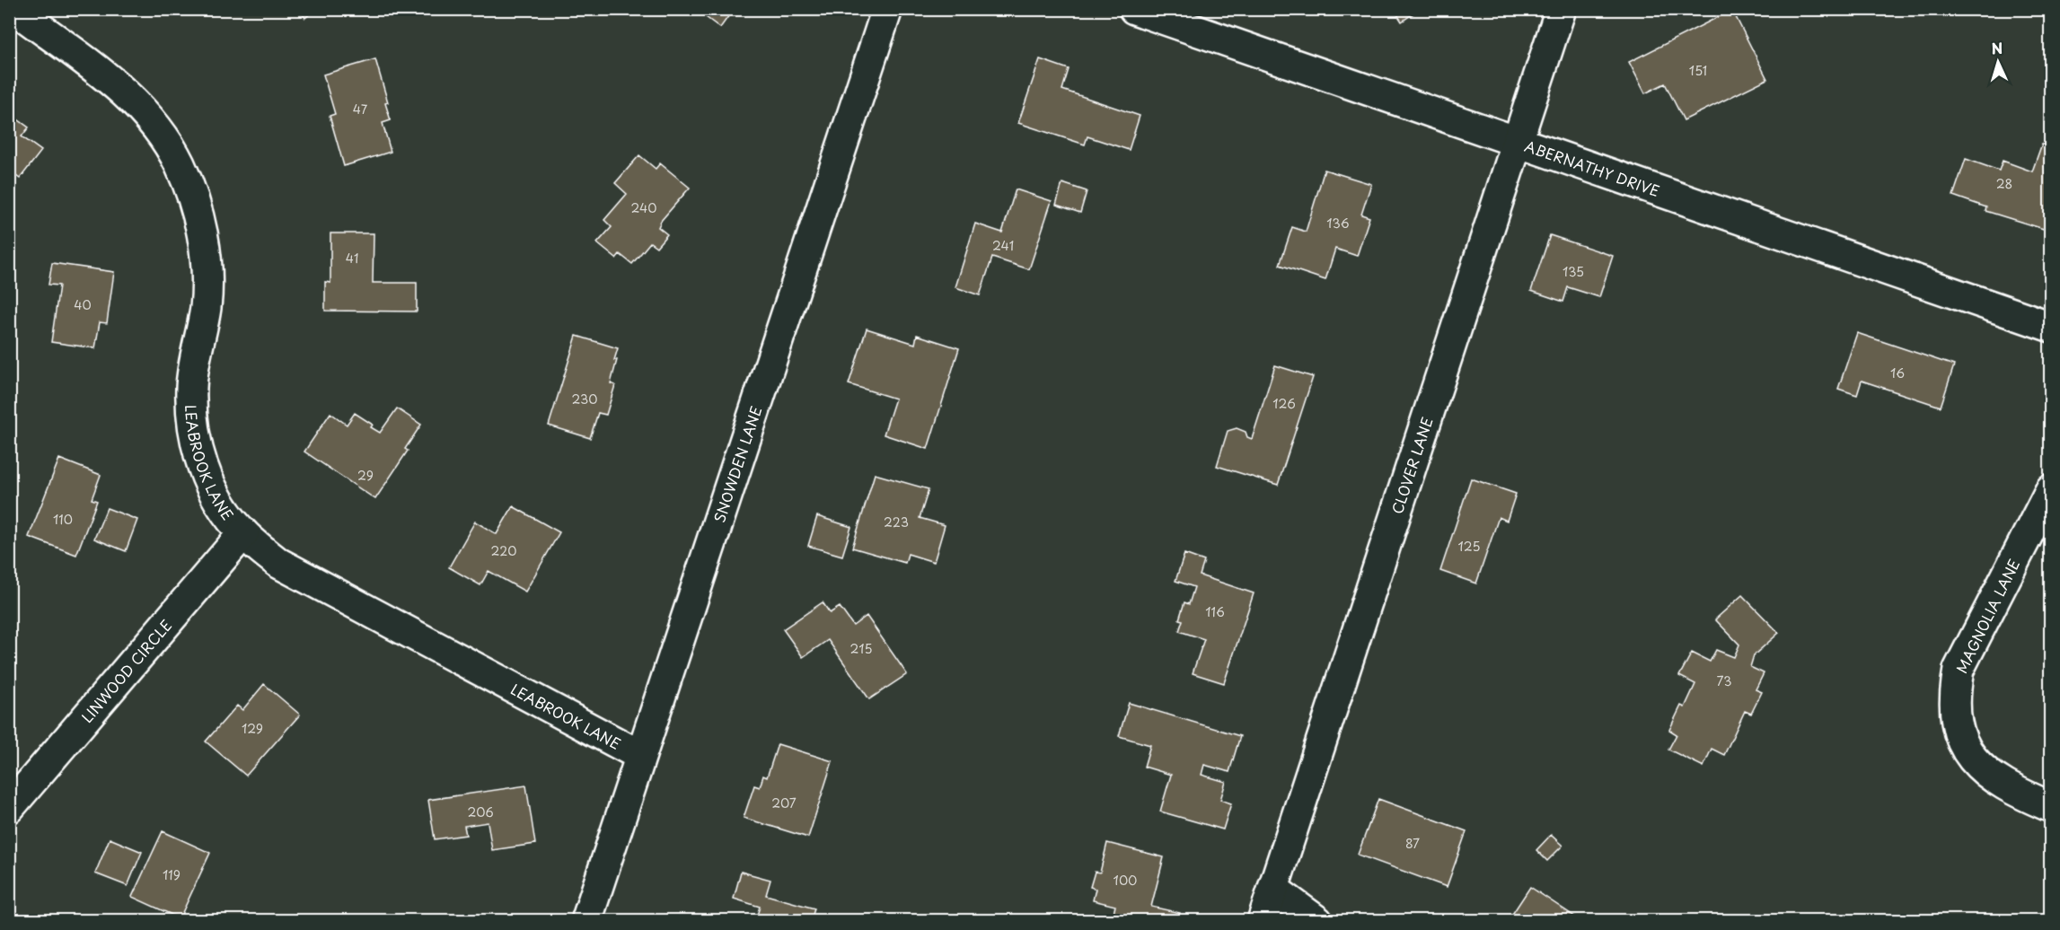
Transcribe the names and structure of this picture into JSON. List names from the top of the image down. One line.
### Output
{"streets":{"street":["ABERNATHY DRIVE","LEABROOK LANE","SNOWDEN LANE","CLOVER LANE","MAGNOLIA LANE","LINWOOD CIRCLE"]},"crossings":[["ABERNATHY DRIVE","CLOVER LANE"],["LEABROOK LANE","SNOWDEN LANE"],["LEABROOK LANE","LINWOOD CIRCLE"]],"house_numbers":["151","47","28","240","136","241","41","135","40","16","230","126","29","110","223","125","220","116","215","73","129","207","206","87","119","100"],"north":"top"}
